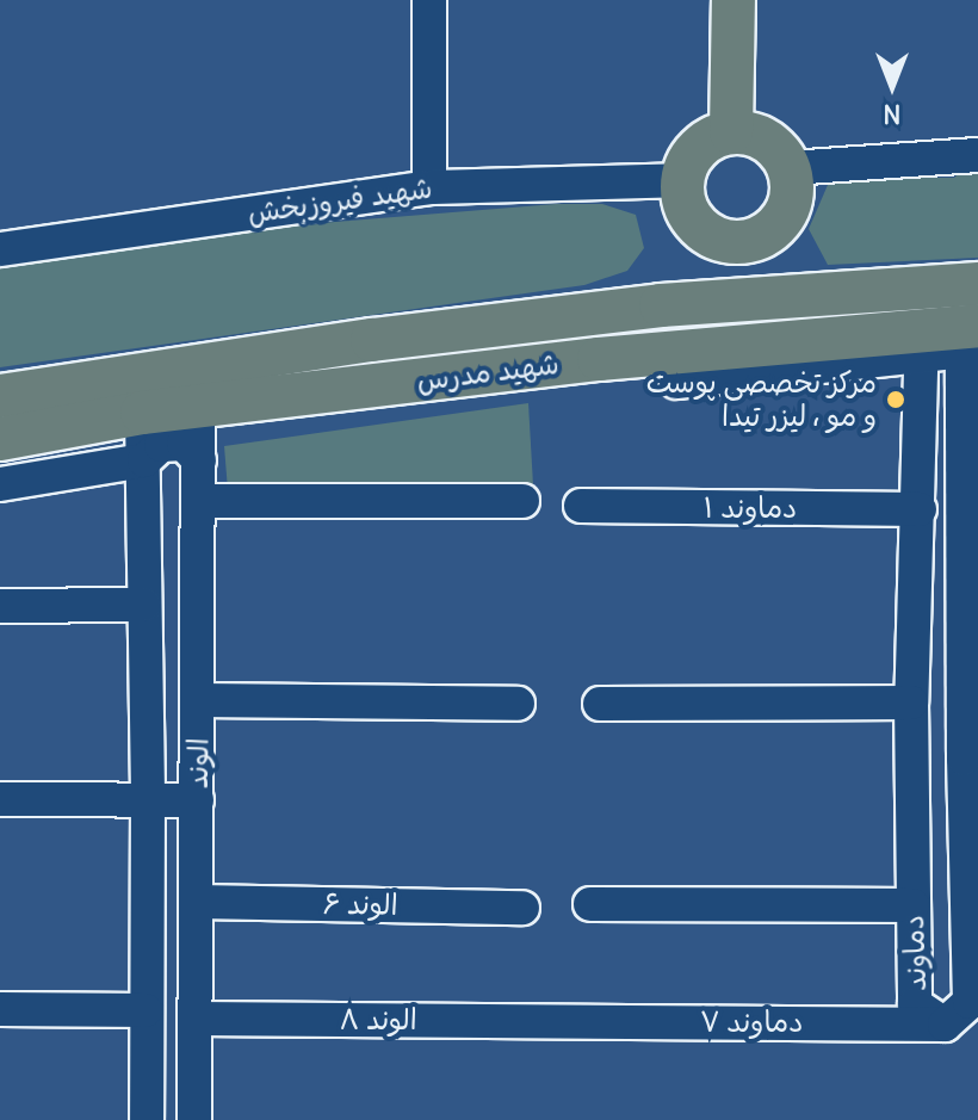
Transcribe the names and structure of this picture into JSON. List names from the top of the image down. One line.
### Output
{"streets":{"main road":["شهید مدرس"],"street":["شهید فیروزبخش","دماوند ۱","الوند","الوند ۶","دماوند","الوند ۸","دماوند ۷"]},"crossings":[["شهید مدرس","الوند"],["شهید مدرس","دماوند"],["دماوند ۱","دماوند"],["الوند","الوند ۶"],["الوند","الوند ۸"],["دماوند","دماوند ۷"],["الوند ۸","دماوند ۷"]],"places":["مرکز تخصصی پوست و مو ، لیزر تیدا"],"north":"bottom"}
